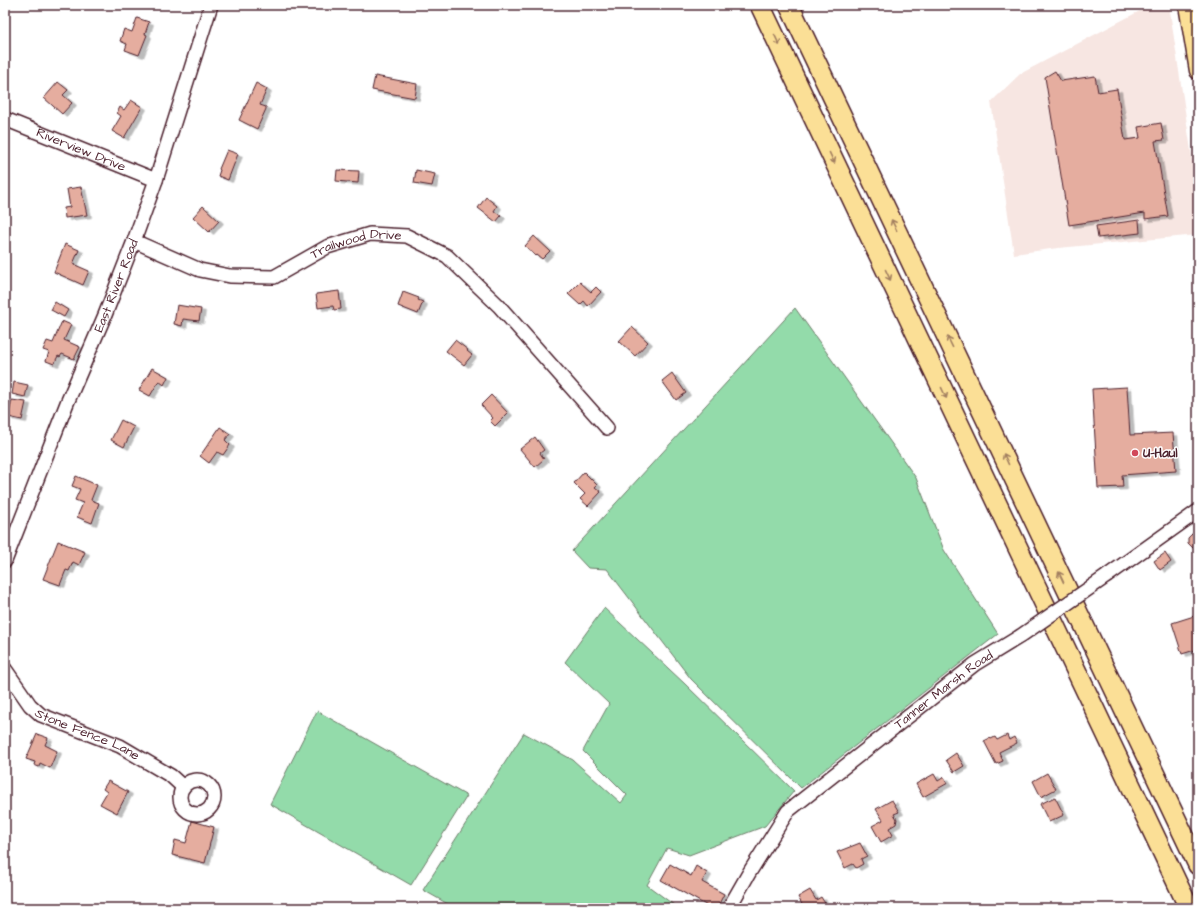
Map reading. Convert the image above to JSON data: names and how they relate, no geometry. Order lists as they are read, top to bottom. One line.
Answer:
{"streets":{"street":["Riverview Drive","Trailwood Drive","East River Road","Tanner Marsh Road","Stone Fence Lane"]},"crossings":[["Riverview Drive","East River Road"],["Trailwood Drive","East River Road"]],"places":["U-Haul"]}
